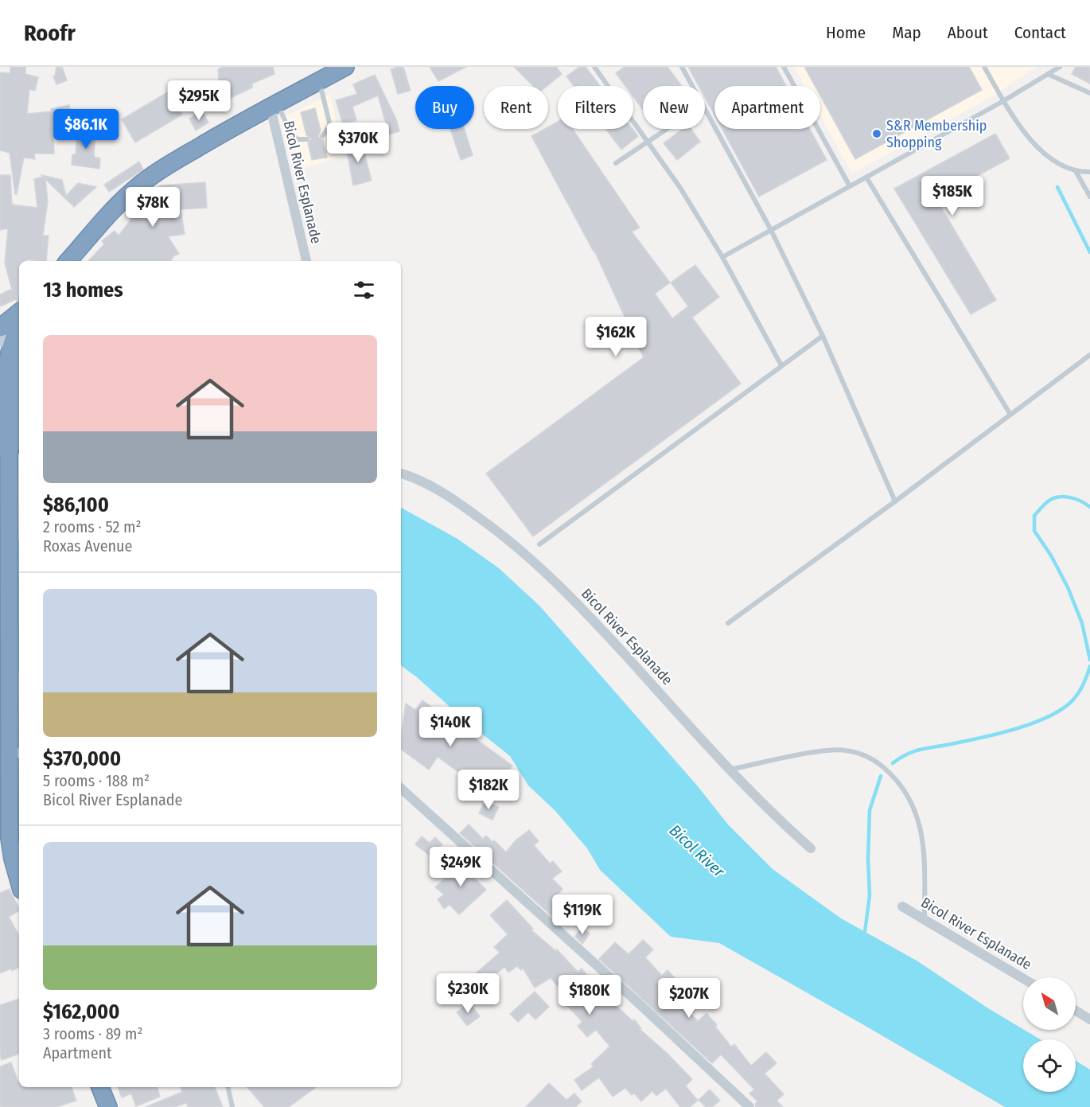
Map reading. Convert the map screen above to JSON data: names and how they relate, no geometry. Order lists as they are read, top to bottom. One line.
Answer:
{"streets":{"street":["Bicol River Esplanade"]},"water":["Bicol River"],"places":["S&R Membership Shopping"],"north":"top left","page":{"header":"Roofr","nav":["Home","Map","About","Contact"],"price":["$295K","$86.1K","$370K","$185K","$78K","$162K","$140K","$182K","$249K","$119K","$230K","$180K","$207K"],"chip":["Buy","Rent","Filters","New","Apartment"],"heading":"13 homes","list":[{"name":"$86,100","note":"2 rooms · 52 m² · Roxas Avenue"},{"name":"$370,000","note":"5 rooms · 188 m² · Bicol River Esplanade"},{"name":"$162,000","note":"3 rooms · 89 m² · Apartment"}]}}
